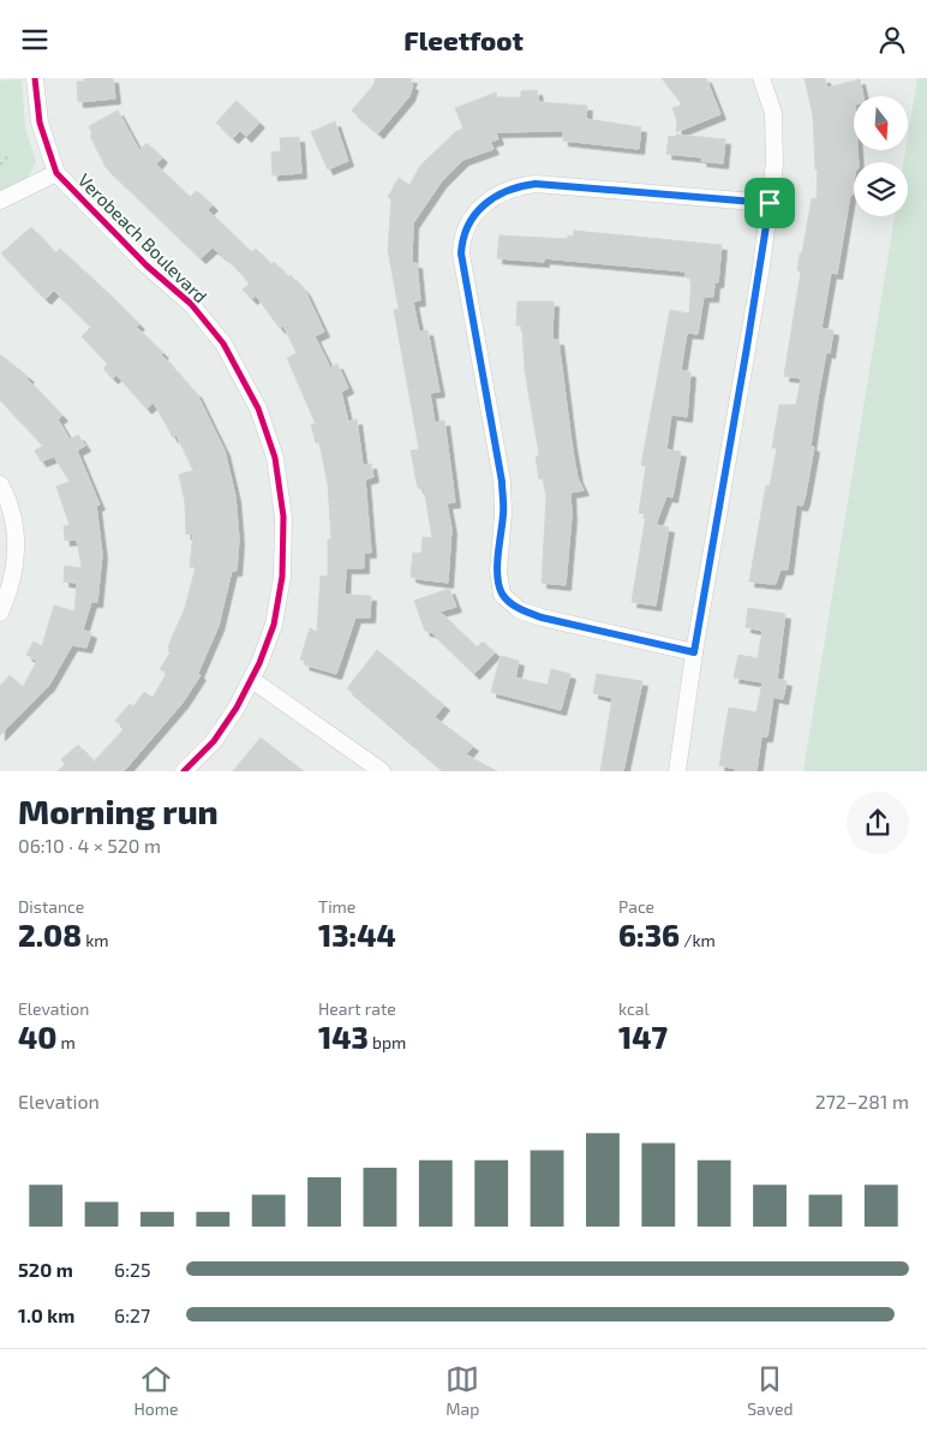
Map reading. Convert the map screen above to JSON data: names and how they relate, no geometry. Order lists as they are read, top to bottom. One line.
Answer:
{"streets":{"street":["Verobeach Boulevard"]},"north":"bottom","page":{"header":"Fleetfoot","heading":["Morning run","06:10 · 4 × 520 m"],"stats":[["Distance","2.08 km"],["Time","13:44"],["Pace","6:36 /km"],["Elevation","40 m"],["Heart rate","143 bpm"],["kcal","147"]],"chart":["Elevation","272–281 m"],"list":[{"name":"520 m","note":"6:25"},{"name":"1.0 km","note":"6:27"}],"tabs":["Home","Map","Saved"]}}
